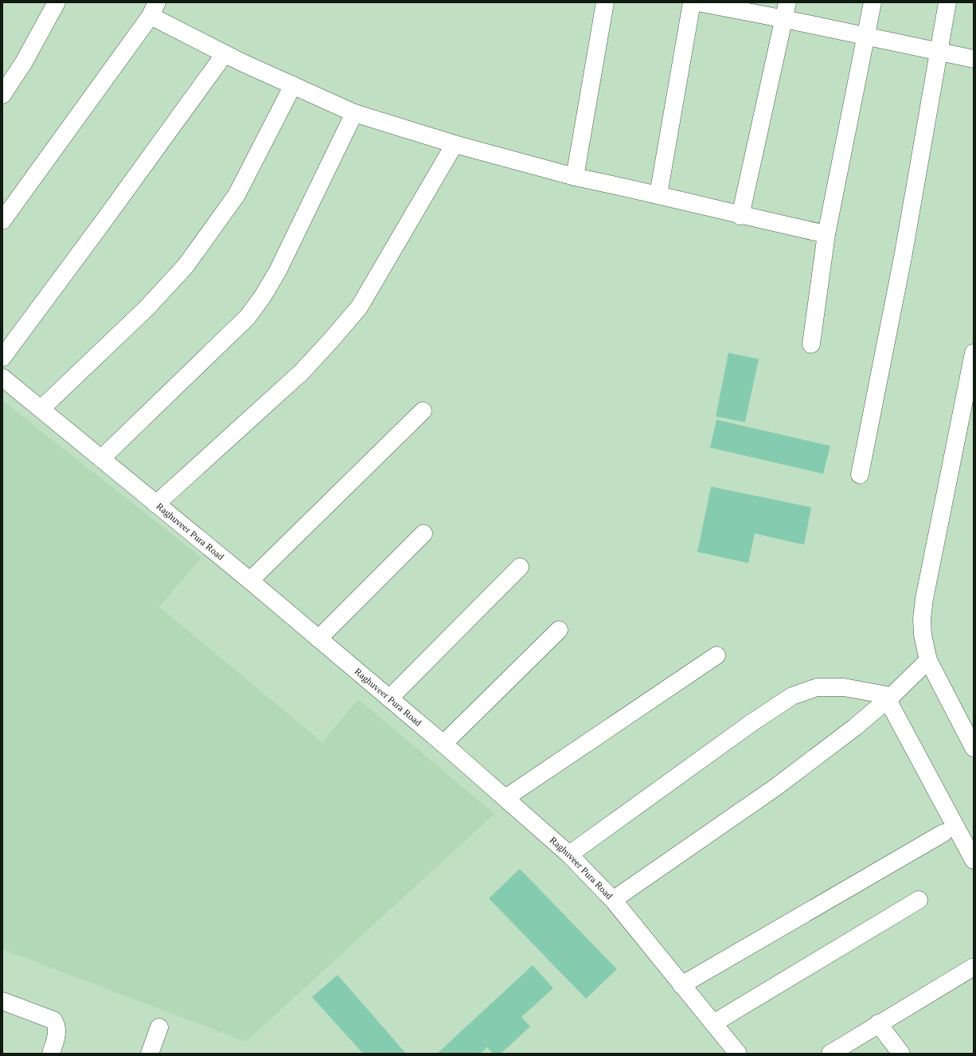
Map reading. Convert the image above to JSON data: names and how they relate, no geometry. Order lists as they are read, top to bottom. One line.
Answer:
{"streets":{"street":["Raghuveer Pura Road"]}}
